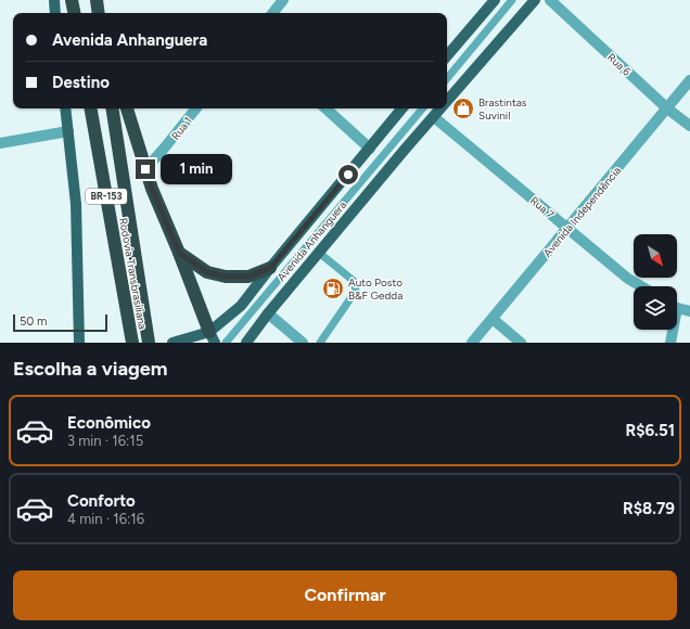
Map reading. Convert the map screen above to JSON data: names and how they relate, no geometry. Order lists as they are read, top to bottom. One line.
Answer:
{"streets":{"highway":["BR-153","Rodovia Transbrasiliana"],"main road":["Avenida Anhanguera"],"street":["Rua 6","Rua 1","Rua 7","Avenida Independência"]},"crossings":[["Rua 6","Avenida Independência"],["Rua 7","Avenida Independência"],["Rua 7","Avenida Anhanguera"]],"places":{"shop":["Brastintas Suvinil"],"fuel station":["Auto Posto B&F Gedda"]},"scale_bar":"50 m","north":"bottom right","page":{"banner":["Avenida Anhanguera","Destino"],"bubble":"1 min","scale":"50 m","heading":"Escolha a viagem","list":[{"name":"Econômico","note":"3 min · 16:15","value":"R$6.51"},{"name":"Conforto","note":"4 min · 16:16","value":"R$8.79"}],"buttons":"Confirmar"}}
